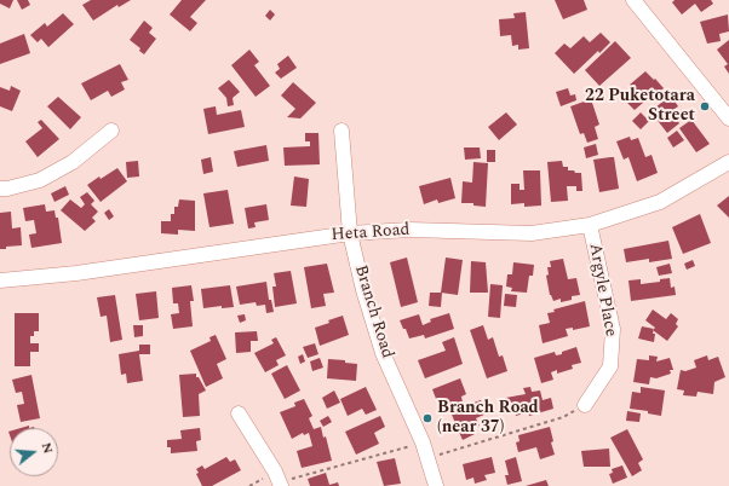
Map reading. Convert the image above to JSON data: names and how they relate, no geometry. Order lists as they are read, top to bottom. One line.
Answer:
{"streets":{"street":["Heta Road","Argyle Place","Branch Road"]},"crossings":[["Heta Road","Argyle Place"],["Heta Road","Branch Road"]],"places":["22 Puketotara Street","Branch Road (near 37)"],"north":"right"}
